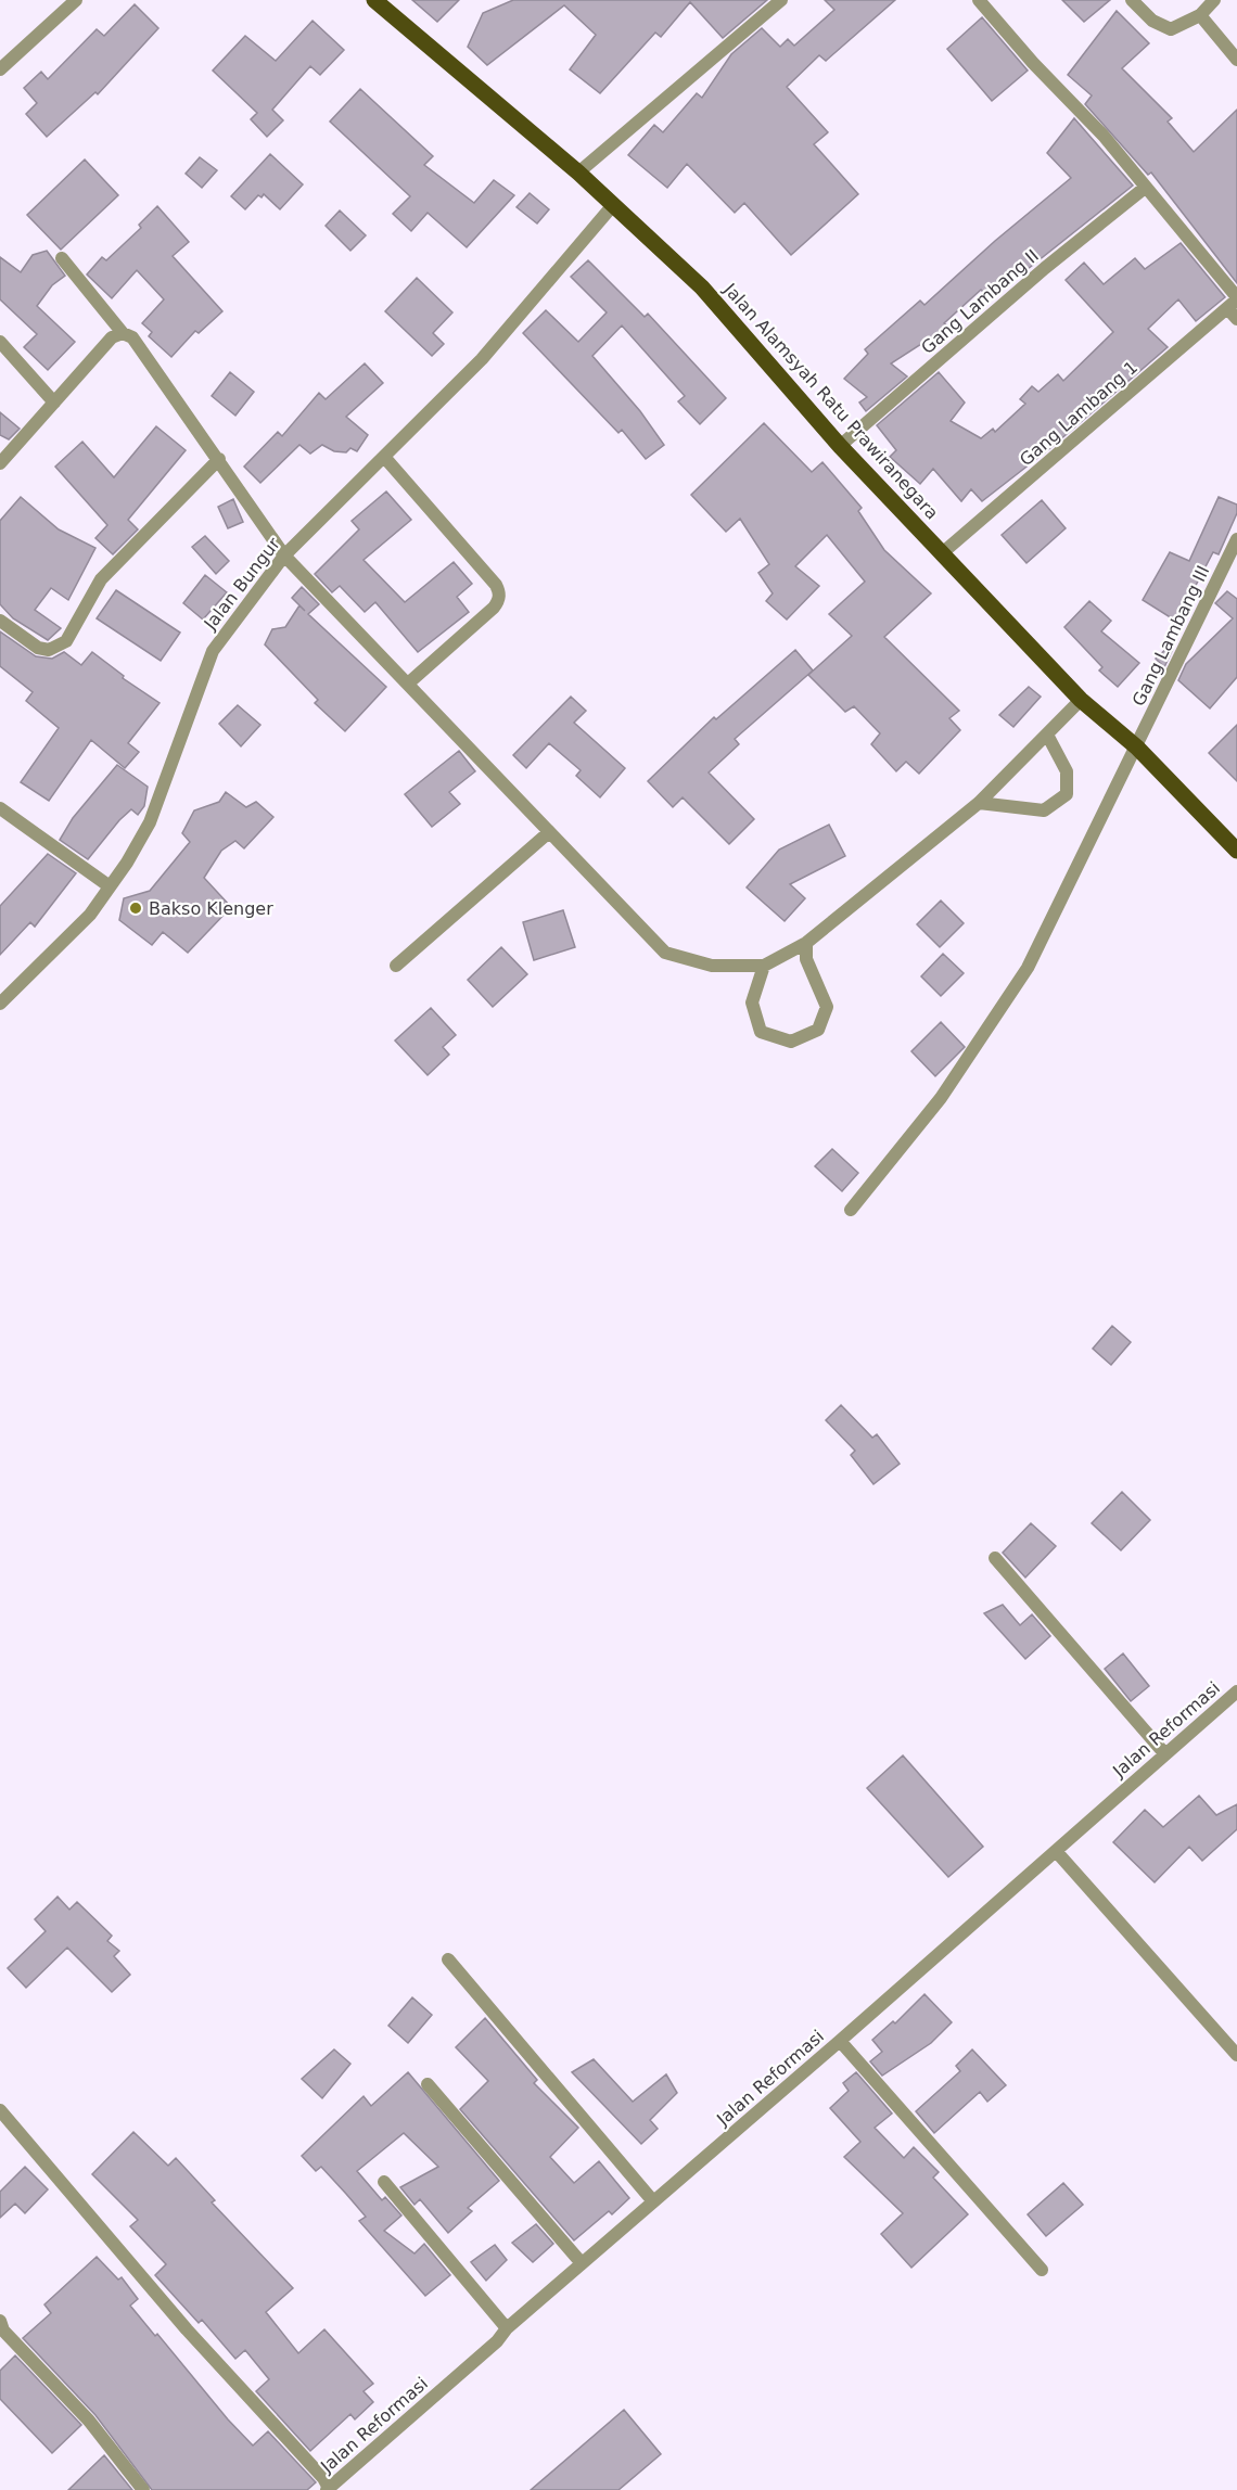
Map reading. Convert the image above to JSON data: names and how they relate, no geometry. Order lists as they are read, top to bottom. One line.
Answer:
{"streets":{"main road":["Jalan Alamsyah Ratu Prawiranegara"],"street":["Gang Lambang II","Gang Lambang 1","Jalan Bungur","Gang Lambang III","Jalan Reformasi"]},"crossings":[["Gang Lambang II","Jalan Alamsyah Ratu Prawiranegara"],["Jalan Alamsyah Ratu Prawiranegara","Gang Lambang 1"],["Jalan Alamsyah Ratu Prawiranegara","Jalan Bungur"],["Jalan Alamsyah Ratu Prawiranegara","Gang Lambang III"]],"places":["Bakso Klenger"]}
